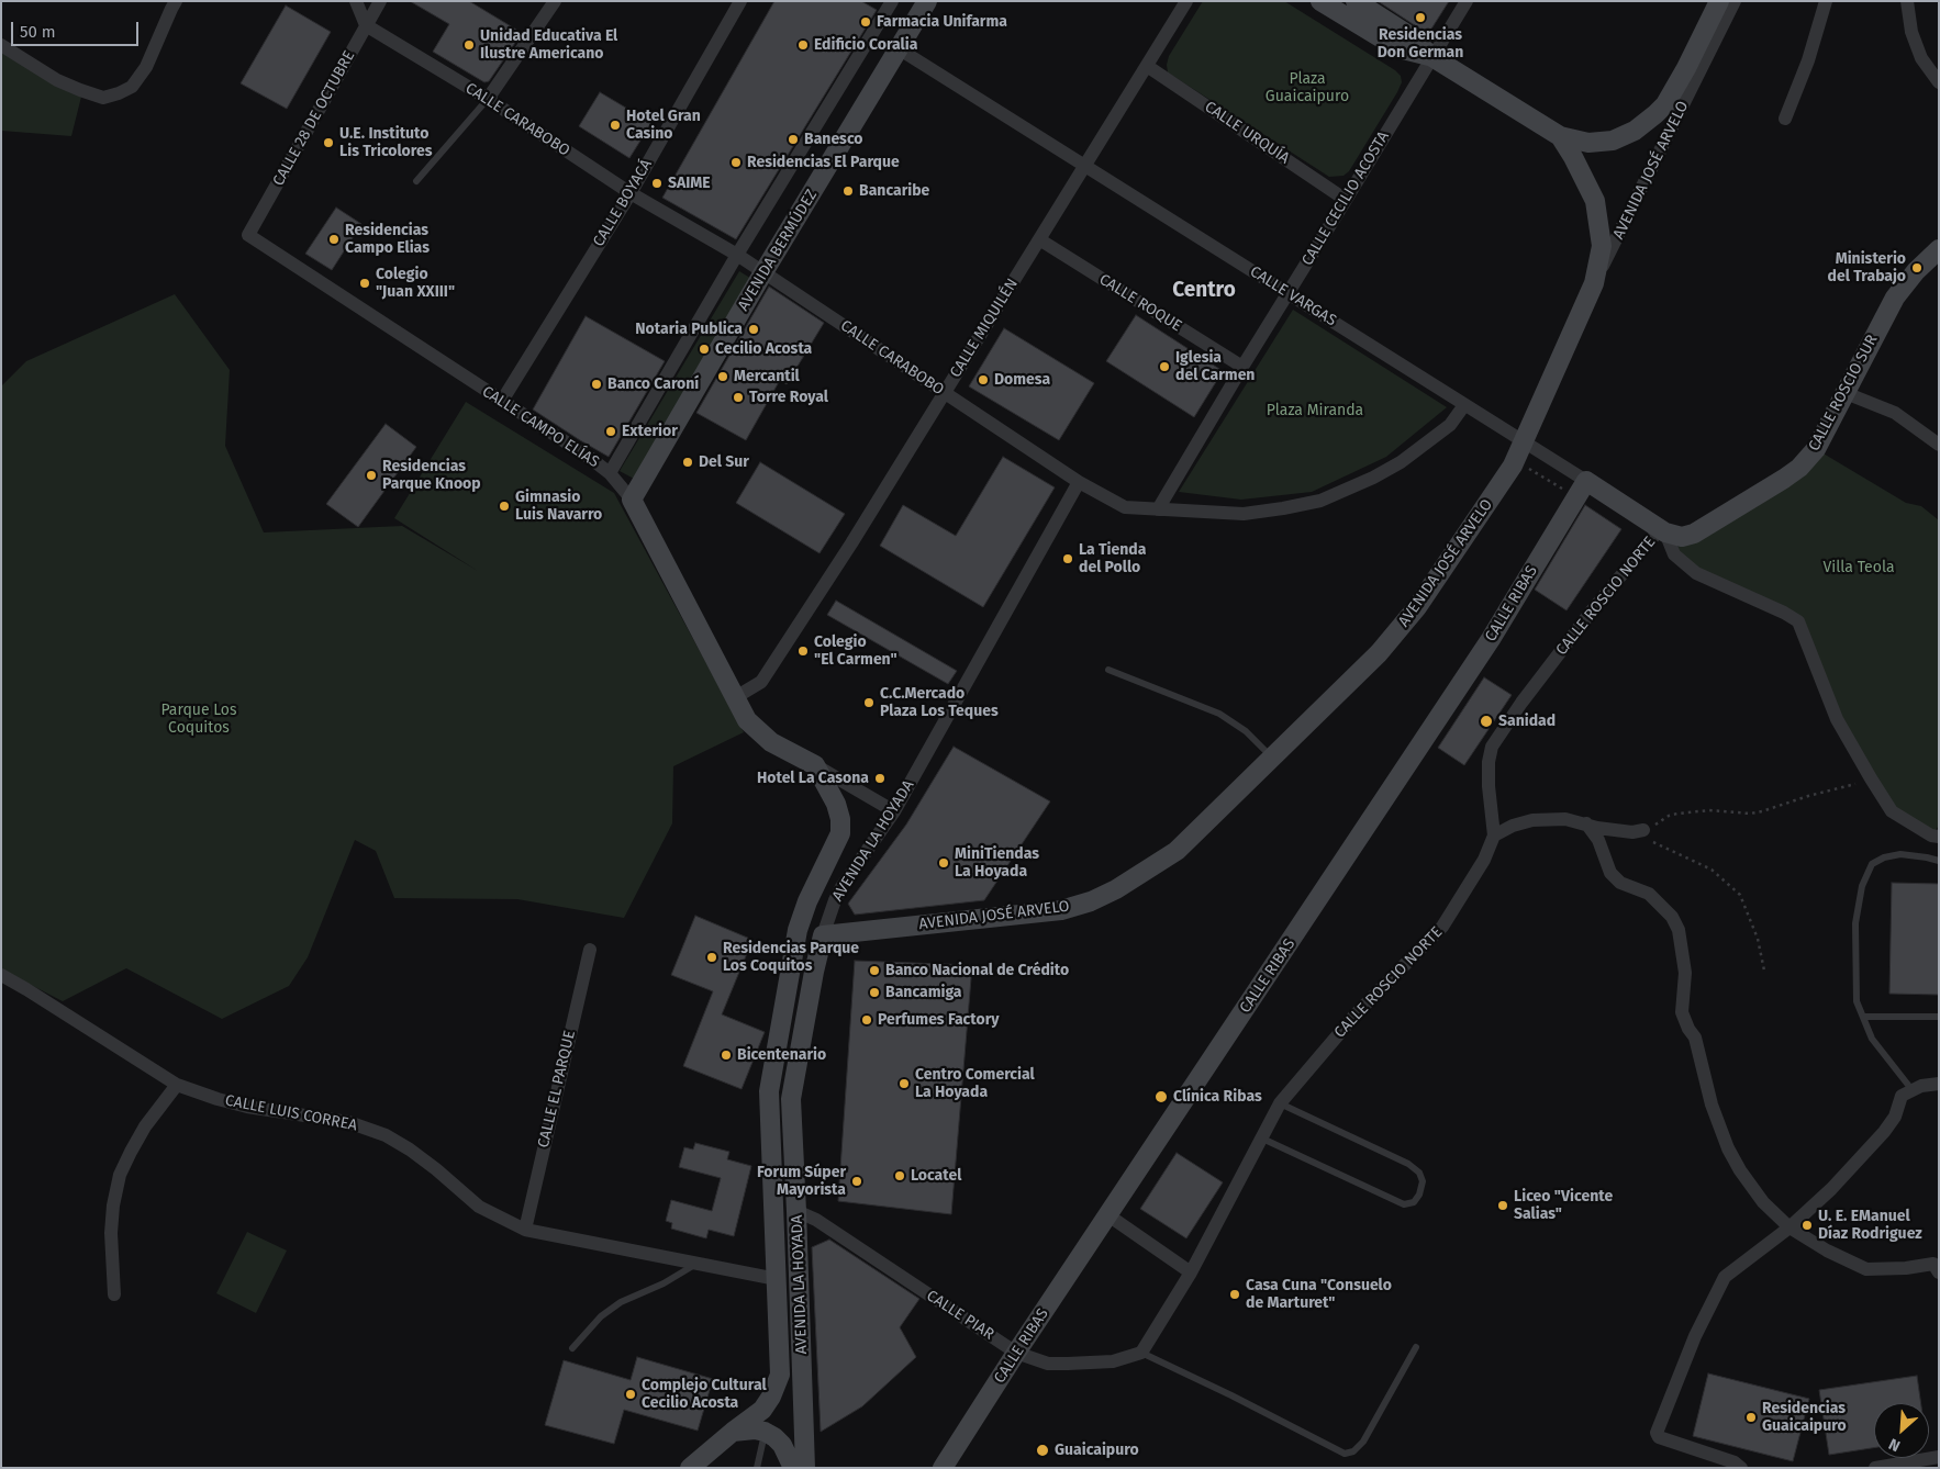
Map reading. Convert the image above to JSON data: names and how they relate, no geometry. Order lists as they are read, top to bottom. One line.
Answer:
{"streets":{"street":["CALLE 28 DE OCTUBRE","CALLE CARABOBO","CALLE URQUÍA","AVENIDA JOSÉ ARVELO","CALLE CECILIO ACOSTA","CALLE BOYACÁ","AVENIDA BERMÚDEZ","CALLE VARGAS","CALLE ROQUE","CALLE MIQUILÉN","CALLE ROSCIO SUR","CALLE CAMPO ELÍAS","CALLE ROSCIO NORTE","CALLE RIBAS","AVENIDA LA HOYADA","CALLE EL PARQUE","CALLE LUIS CORREA","CALLE PIAR"]},"crossings":[["CALLE 28 DE OCTUBRE","CALLE CARABOBO"],["CALLE 28 DE OCTUBRE","CALLE CAMPO ELÍAS"],["CALLE CARABOBO","CALLE CECILIO ACOSTA"],["CALLE CARABOBO","CALLE BOYACÁ"],["CALLE CARABOBO","AVENIDA BERMÚDEZ"],["CALLE CARABOBO","CALLE VARGAS"],["CALLE CARABOBO","CALLE MIQUILÉN"],["CALLE CARABOBO","AVENIDA LA HOYADA"],["CALLE URQUÍA","CALLE CECILIO ACOSTA"],["CALLE URQUÍA","CALLE MIQUILÉN"],["AVENIDA JOSÉ ARVELO","AVENIDA LA HOYADA"],["CALLE CECILIO ACOSTA","CALLE VARGAS"],["CALLE CECILIO ACOSTA","CALLE ROQUE"],["CALLE BOYACÁ","CALLE CAMPO ELÍAS"],["AVENIDA BERMÚDEZ","CALLE VARGAS"],["AVENIDA BERMÚDEZ","CALLE CAMPO ELÍAS"],["CALLE VARGAS","CALLE MIQUILÉN"],["CALLE VARGAS","CALLE RIBAS"],["CALLE ROQUE","CALLE MIQUILÉN"],["CALLE MIQUILÉN","CALLE CAMPO ELÍAS"],["CALLE ROSCIO SUR","CALLE ROSCIO NORTE"],["CALLE CAMPO ELÍAS","AVENIDA LA HOYADA"],["CALLE ROSCIO NORTE","CALLE PIAR"],["CALLE RIBAS","CALLE PIAR"],["AVENIDA LA HOYADA","CALLE LUIS CORREA"],["AVENIDA LA HOYADA","CALLE PIAR"],["CALLE EL PARQUE","CALLE LUIS CORREA"]],"districts":["Centro"],"parks":["Plaza Guaicaipuro","Plaza Miranda","Villa Teola","Parque Los Coquitos"],"places":["Residencias Don German","Farmacia Unifarma","Unidad Educativa El Ilustre Americano","Edificio Coralia","Hotel Gran Casino","Banesco","U.E. Instituto Lis Tricolores","Residencias El Parque","SAIME","Bancaribe","Residencias Campo Elias","Ministerio del Trabajo","Colegio \"Juan XXIII\"","Notaria Publica","Cecilio Acosta","Iglesia del Carmen","Mercantil","Domesa","Banco Caroní","Torre Royal","Exterior","Del Sur","Residencias Parque Knoop","Gimnasio Luis Navarro","La Tienda del Pollo","Colegio \"El Carmen\"","C.C.Mercado Plaza Los Teques","Sanidad","Hotel La Casona","MiniTiendas La Hoyada","Residencias Parque Los Coquitos","Banco Nacional de Crédito","Bancamiga","Perfumes Factory","Bicentenario","Centro Comercial La Hoyada","Clínica Ribas","Locatel","Forum Súper Mayorista","Liceo \"Vicente Salias\"","U. E. EManuel Díaz Rodriguez","Casa Cuna \"Consuelo de Marturet\"","Complejo Cultural Cecilio Acosta","Residencias Guaicaipuro","Guaicaipuro"],"scale_bar":"50 m","north":"bottom left"}
